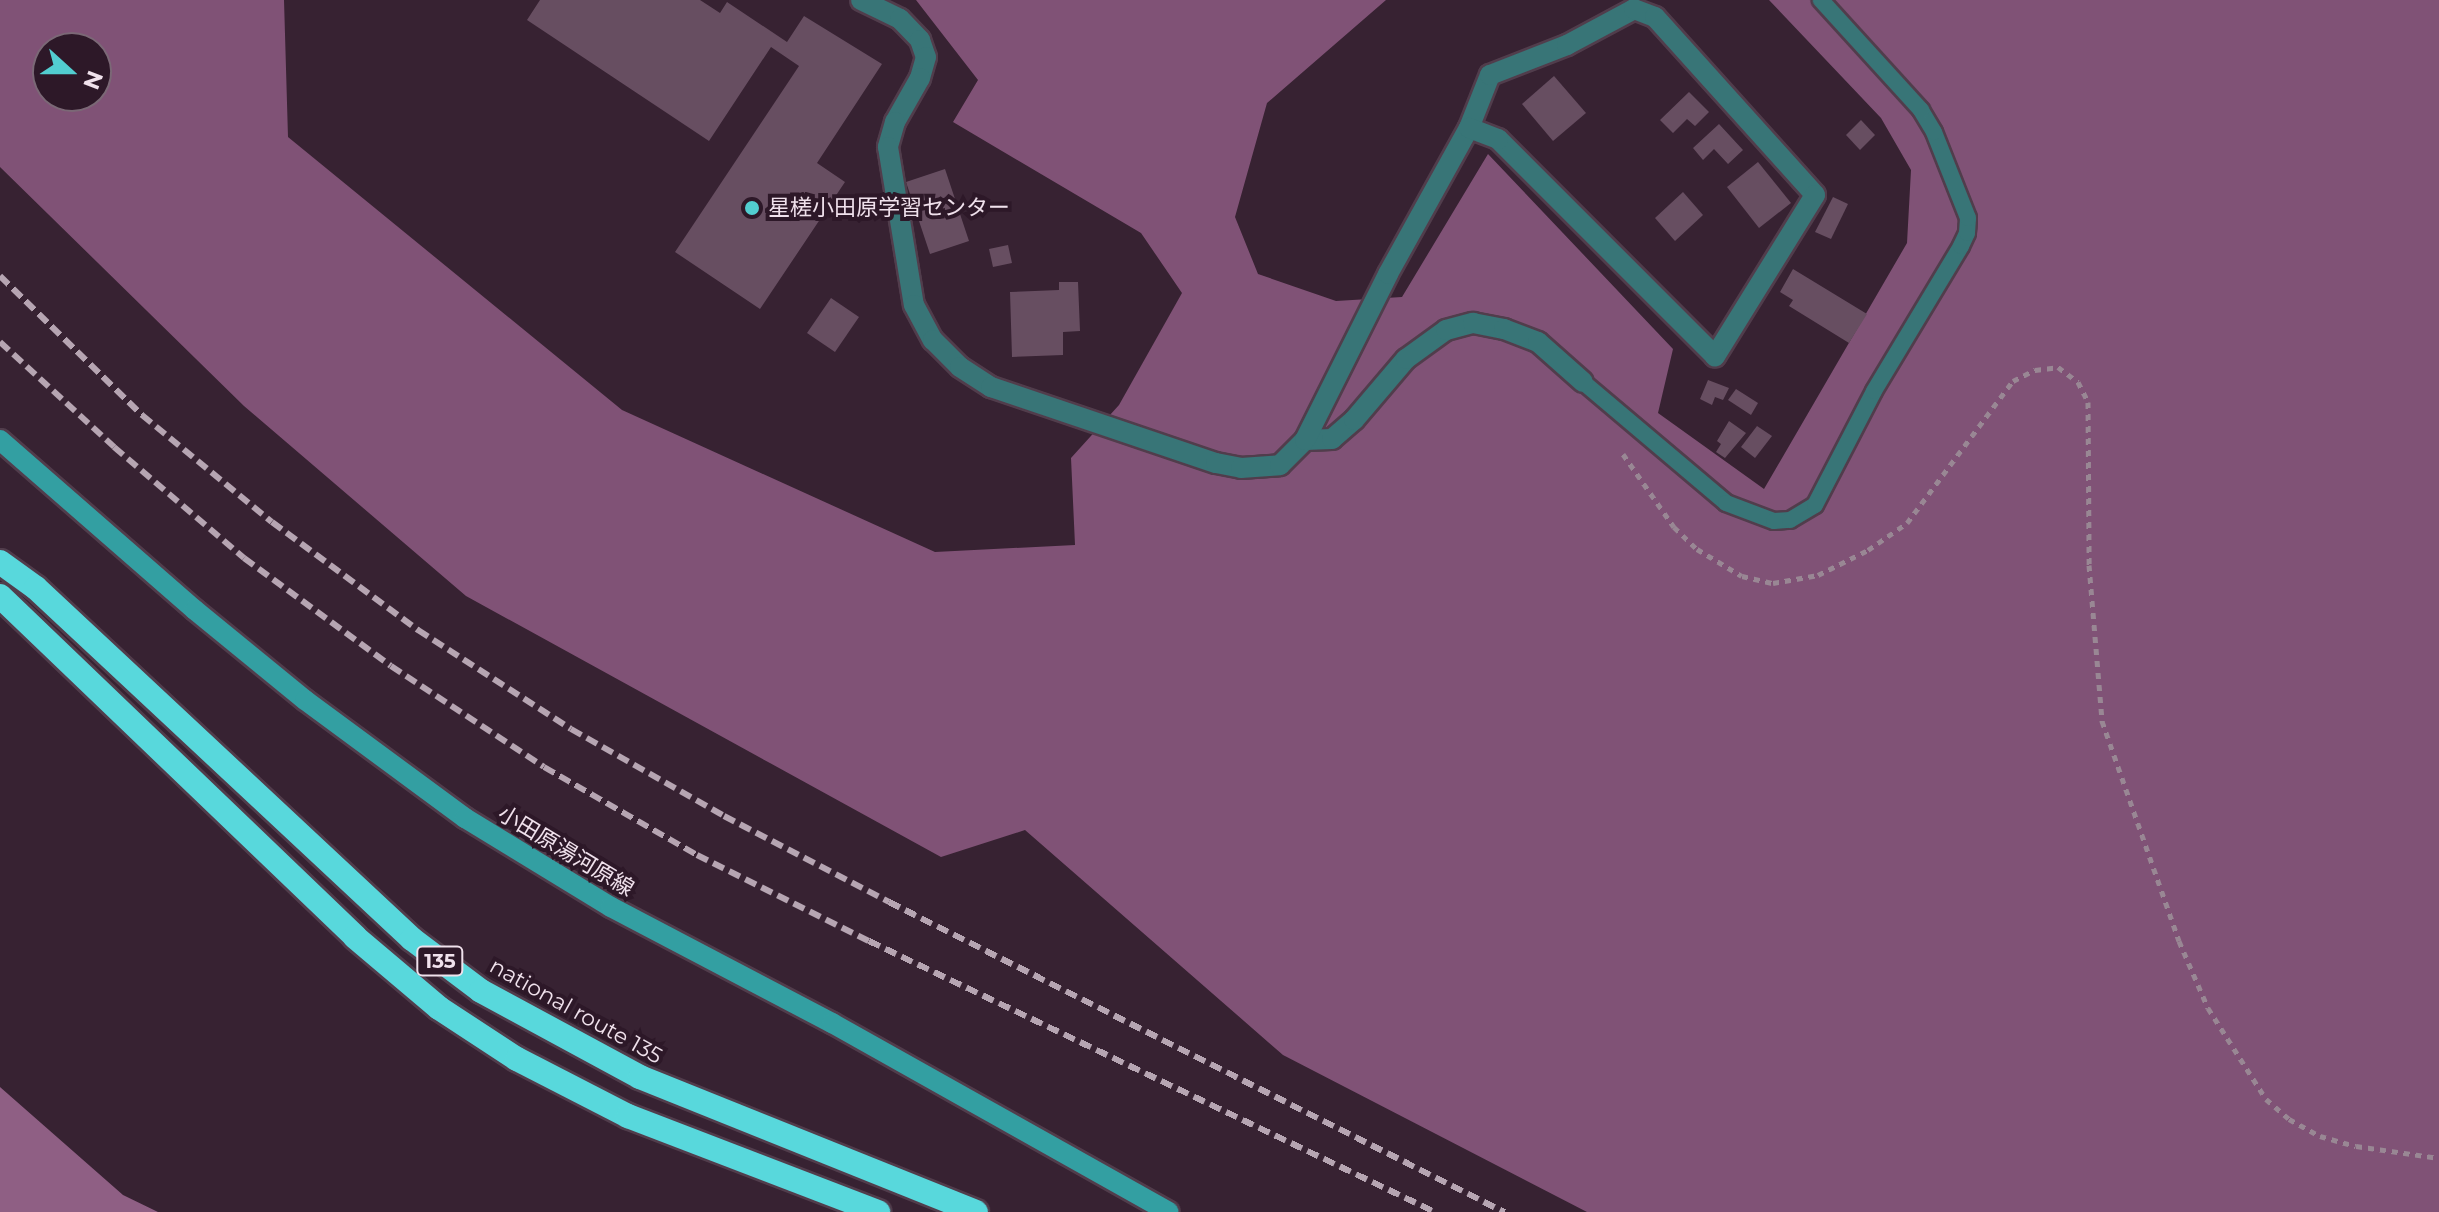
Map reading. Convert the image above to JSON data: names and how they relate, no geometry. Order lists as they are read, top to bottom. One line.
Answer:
{"streets":{"highway":["135","national route 135"],"main road":["小田原湯河原線"]},"places":["星槎小田原学習センター"],"north":"right"}
